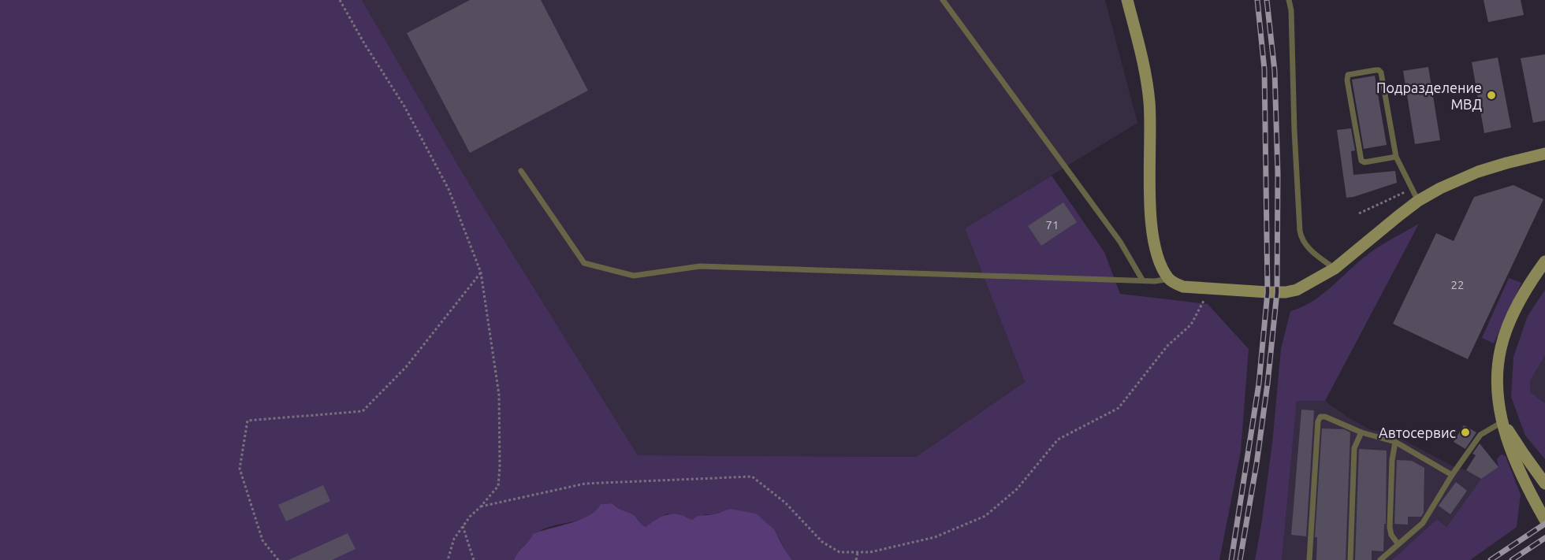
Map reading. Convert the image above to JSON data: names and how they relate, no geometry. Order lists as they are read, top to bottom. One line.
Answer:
{"places":["Подразделение МВД","Автосервис"],"house_numbers":["71","22"]}
